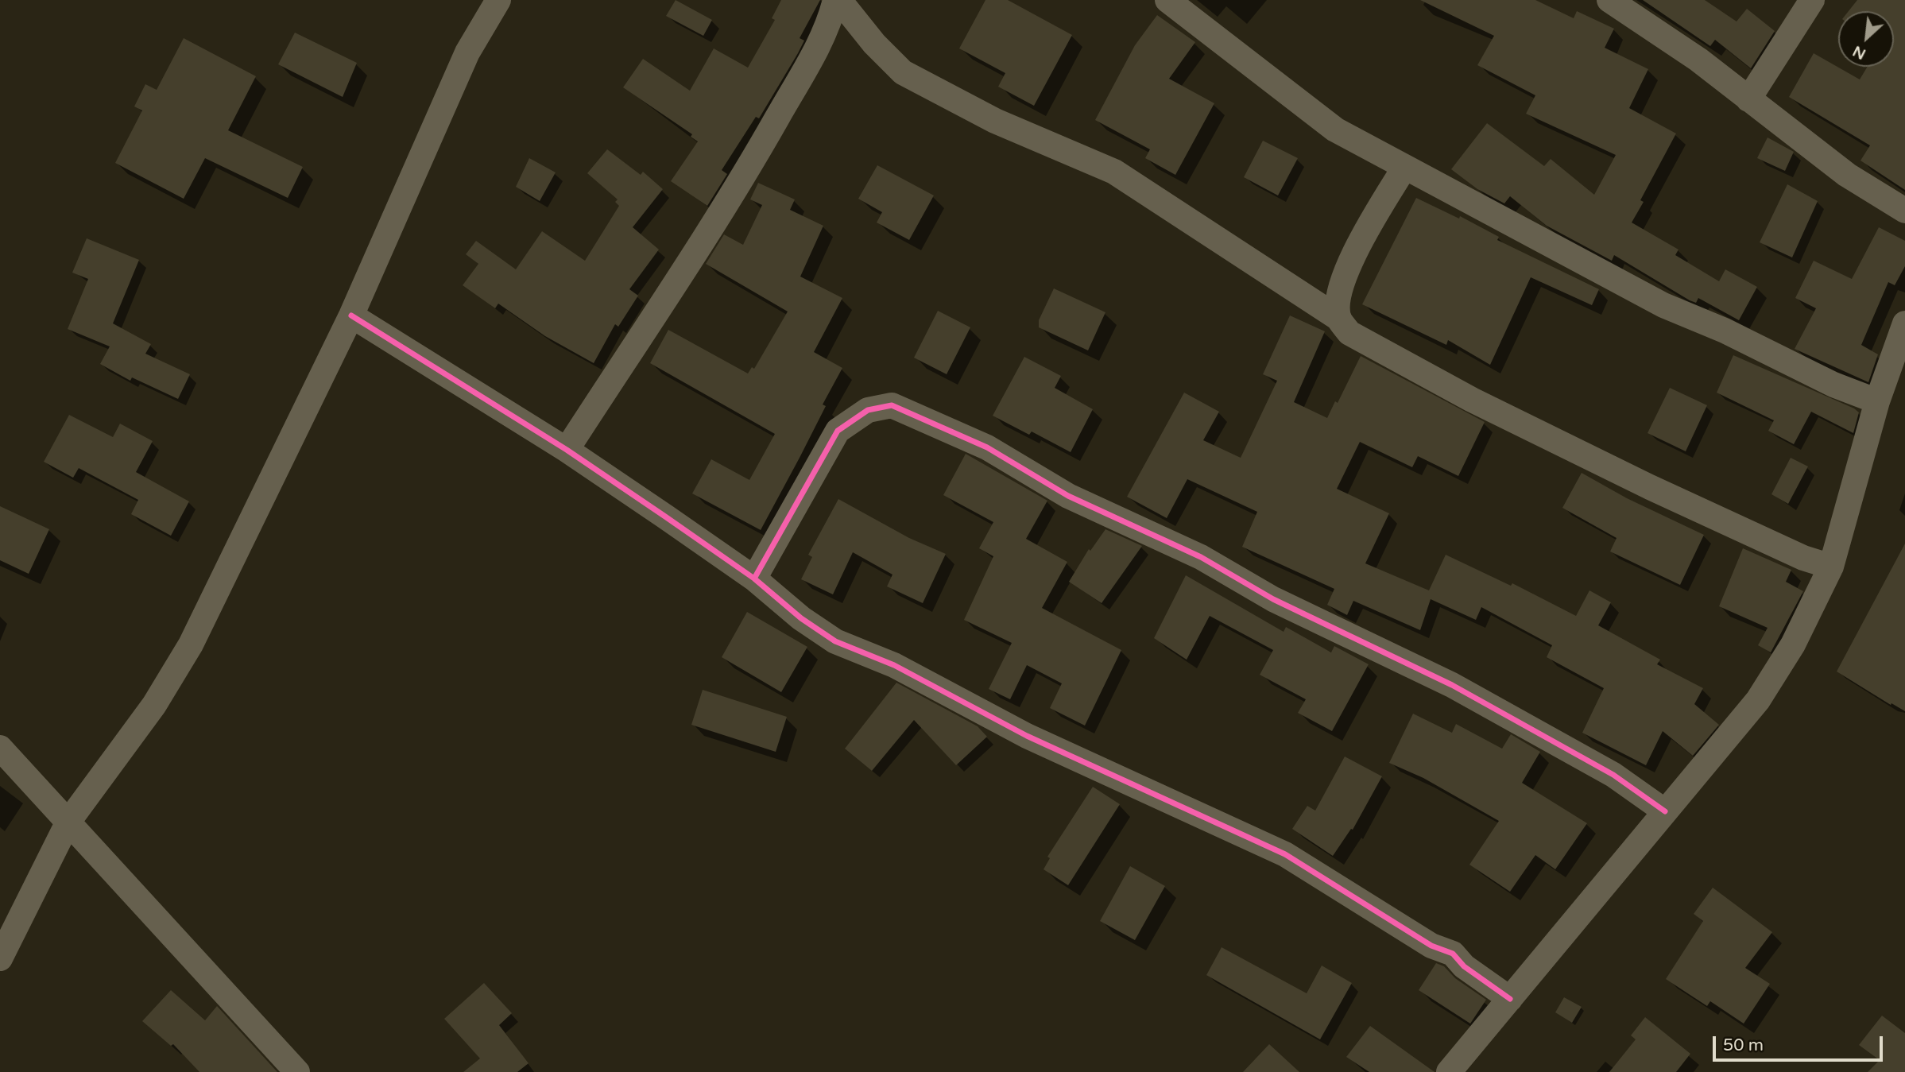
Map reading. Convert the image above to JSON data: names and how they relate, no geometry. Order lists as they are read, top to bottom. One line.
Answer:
{"scale_bar":"50 m","north":"bottom left"}
